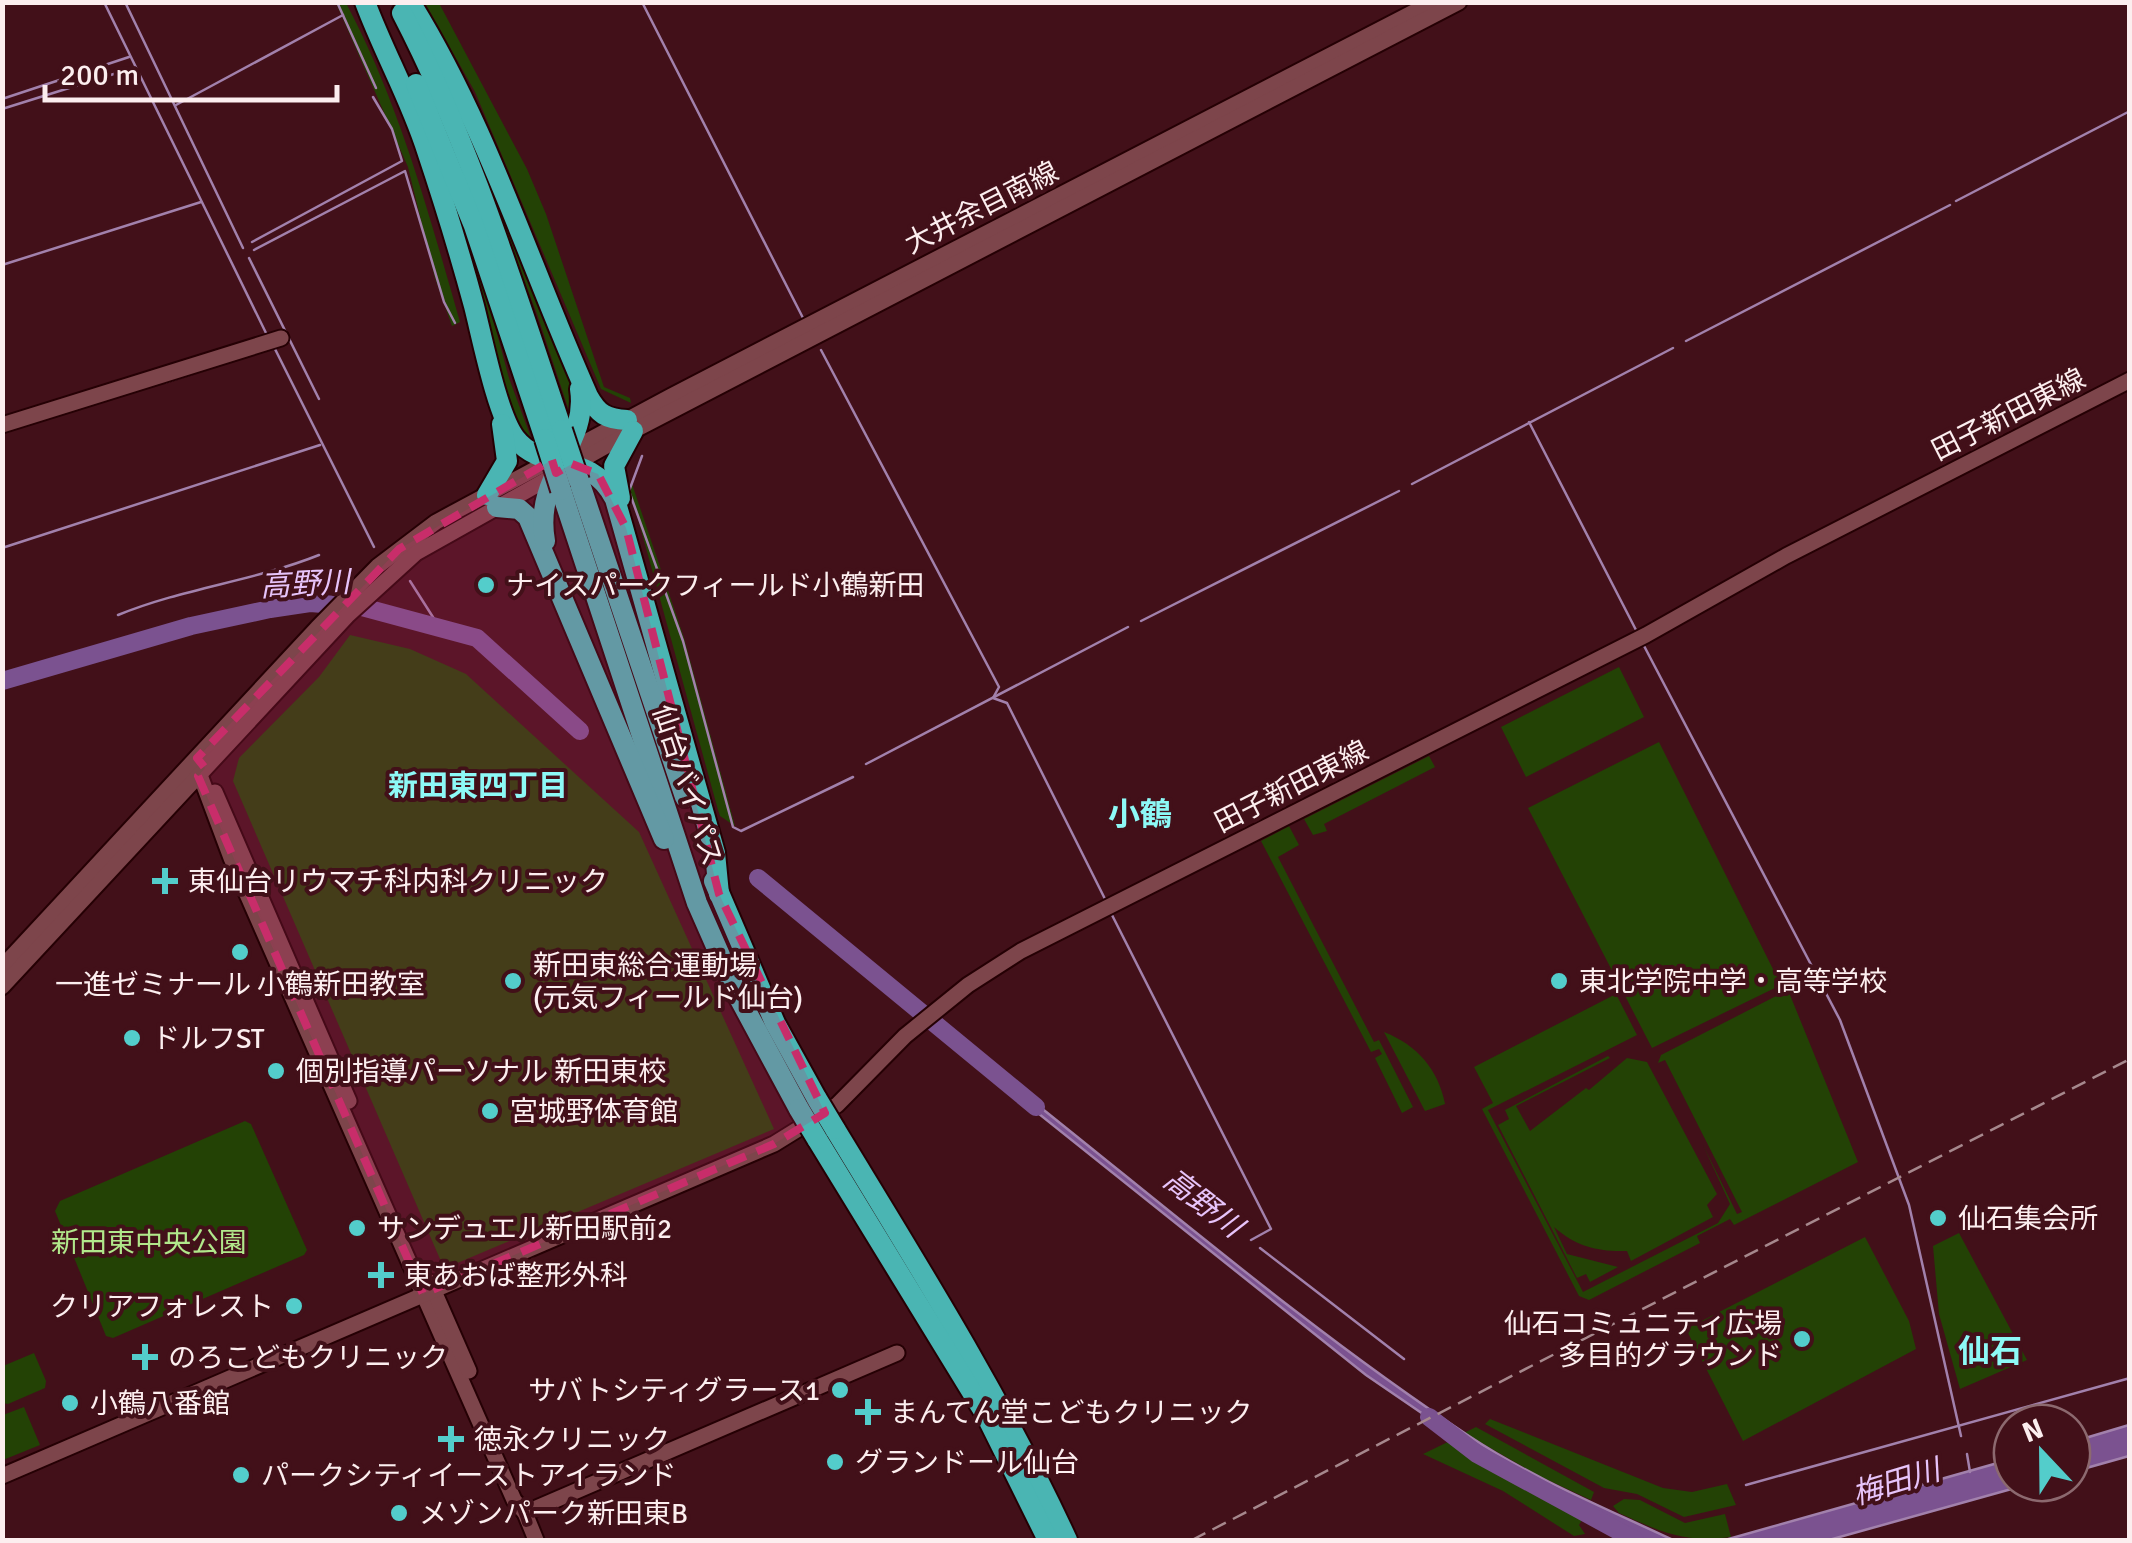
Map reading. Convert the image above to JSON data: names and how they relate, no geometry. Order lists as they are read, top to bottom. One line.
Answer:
{"streets":{"highway":["仙台バイパス"],"street":["大井余目南線","田子新田東線"]},"districts":["新田東四丁目","小鶴","仙石"],"water":["高野川","梅田川"],"parks":["新田東中央公園"],"places":{"other":["ナイスパークフィールド小鶴新田","一進ゼミナール 小鶴新田教室","新田東総合運動場 (元気フィールド仙台)","東北学院中学・高等学校","ドルフST","個別指導パーソナル 新田東校","宮城野体育館","仙石集会所","サンデュエル新田駅前2","クリアフォレスト","仙石コミュニティ広場 多目的グラウンド","サバトシティグラース1","小鶴八番館","グランドール仙台","パークシティイーストアイランド","メゾンパーク新田東B"],"health":["東仙台リウマチ科内科クリニック","東あおば整形外科","のろこどもクリニック","まんてん堂こどもクリニック","徳永クリニック"]},"scale_bar":"200 m","north":"top"}
